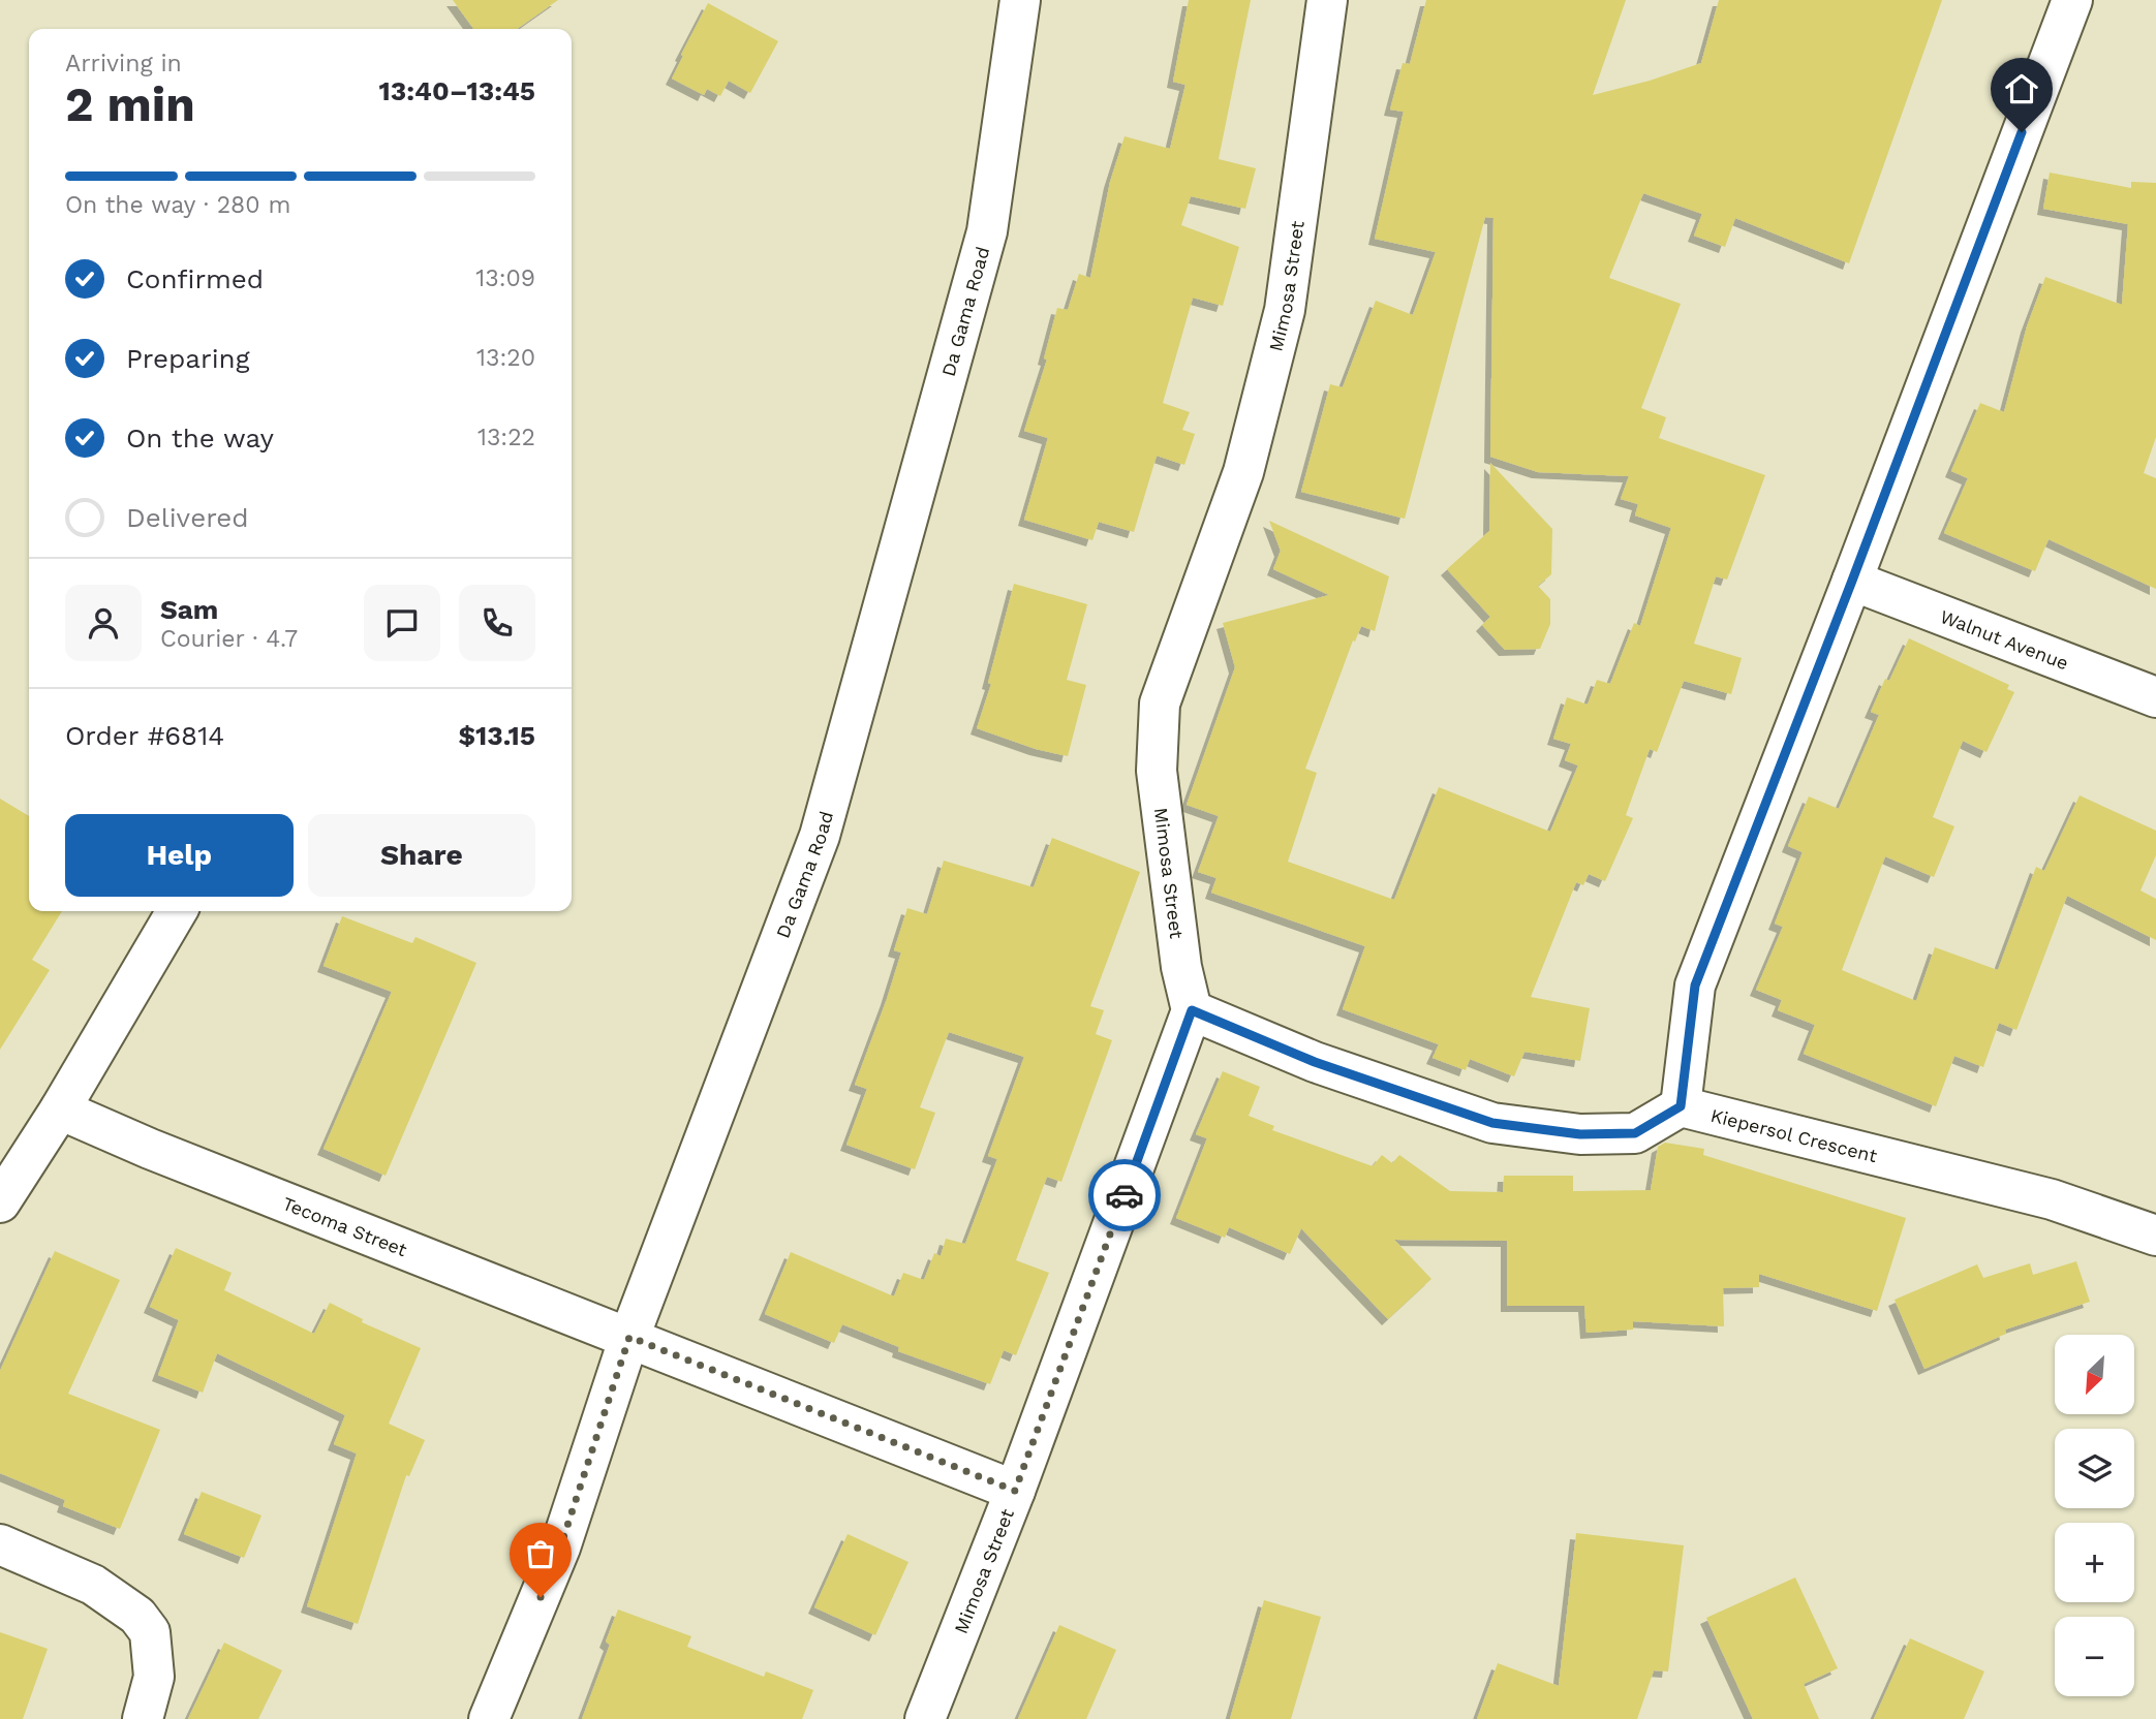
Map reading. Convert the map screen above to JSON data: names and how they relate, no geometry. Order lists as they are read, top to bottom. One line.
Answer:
{"streets":{"street":["Mimosa Street","Da Gama Road","Walnut Avenue","Kiepersol Crescent","Tecoma Street"]},"crossings":[["Mimosa Street","Tecoma Street"],["Da Gama Road","Tecoma Street"]],"north":"bottom left","page":{"heading":["2 min","Arriving in","13:40–13:45"],"panel":["Sam","Courier · 4.7","Order #6814","$13.15"],"bar":"On the way · 280 m","list":[["Confirmed","13:09"],["Preparing","13:20"],["On the way","13:22"],"Delivered"],"buttons":["Help","Share"],"map_buttons":["+","−"]}}
